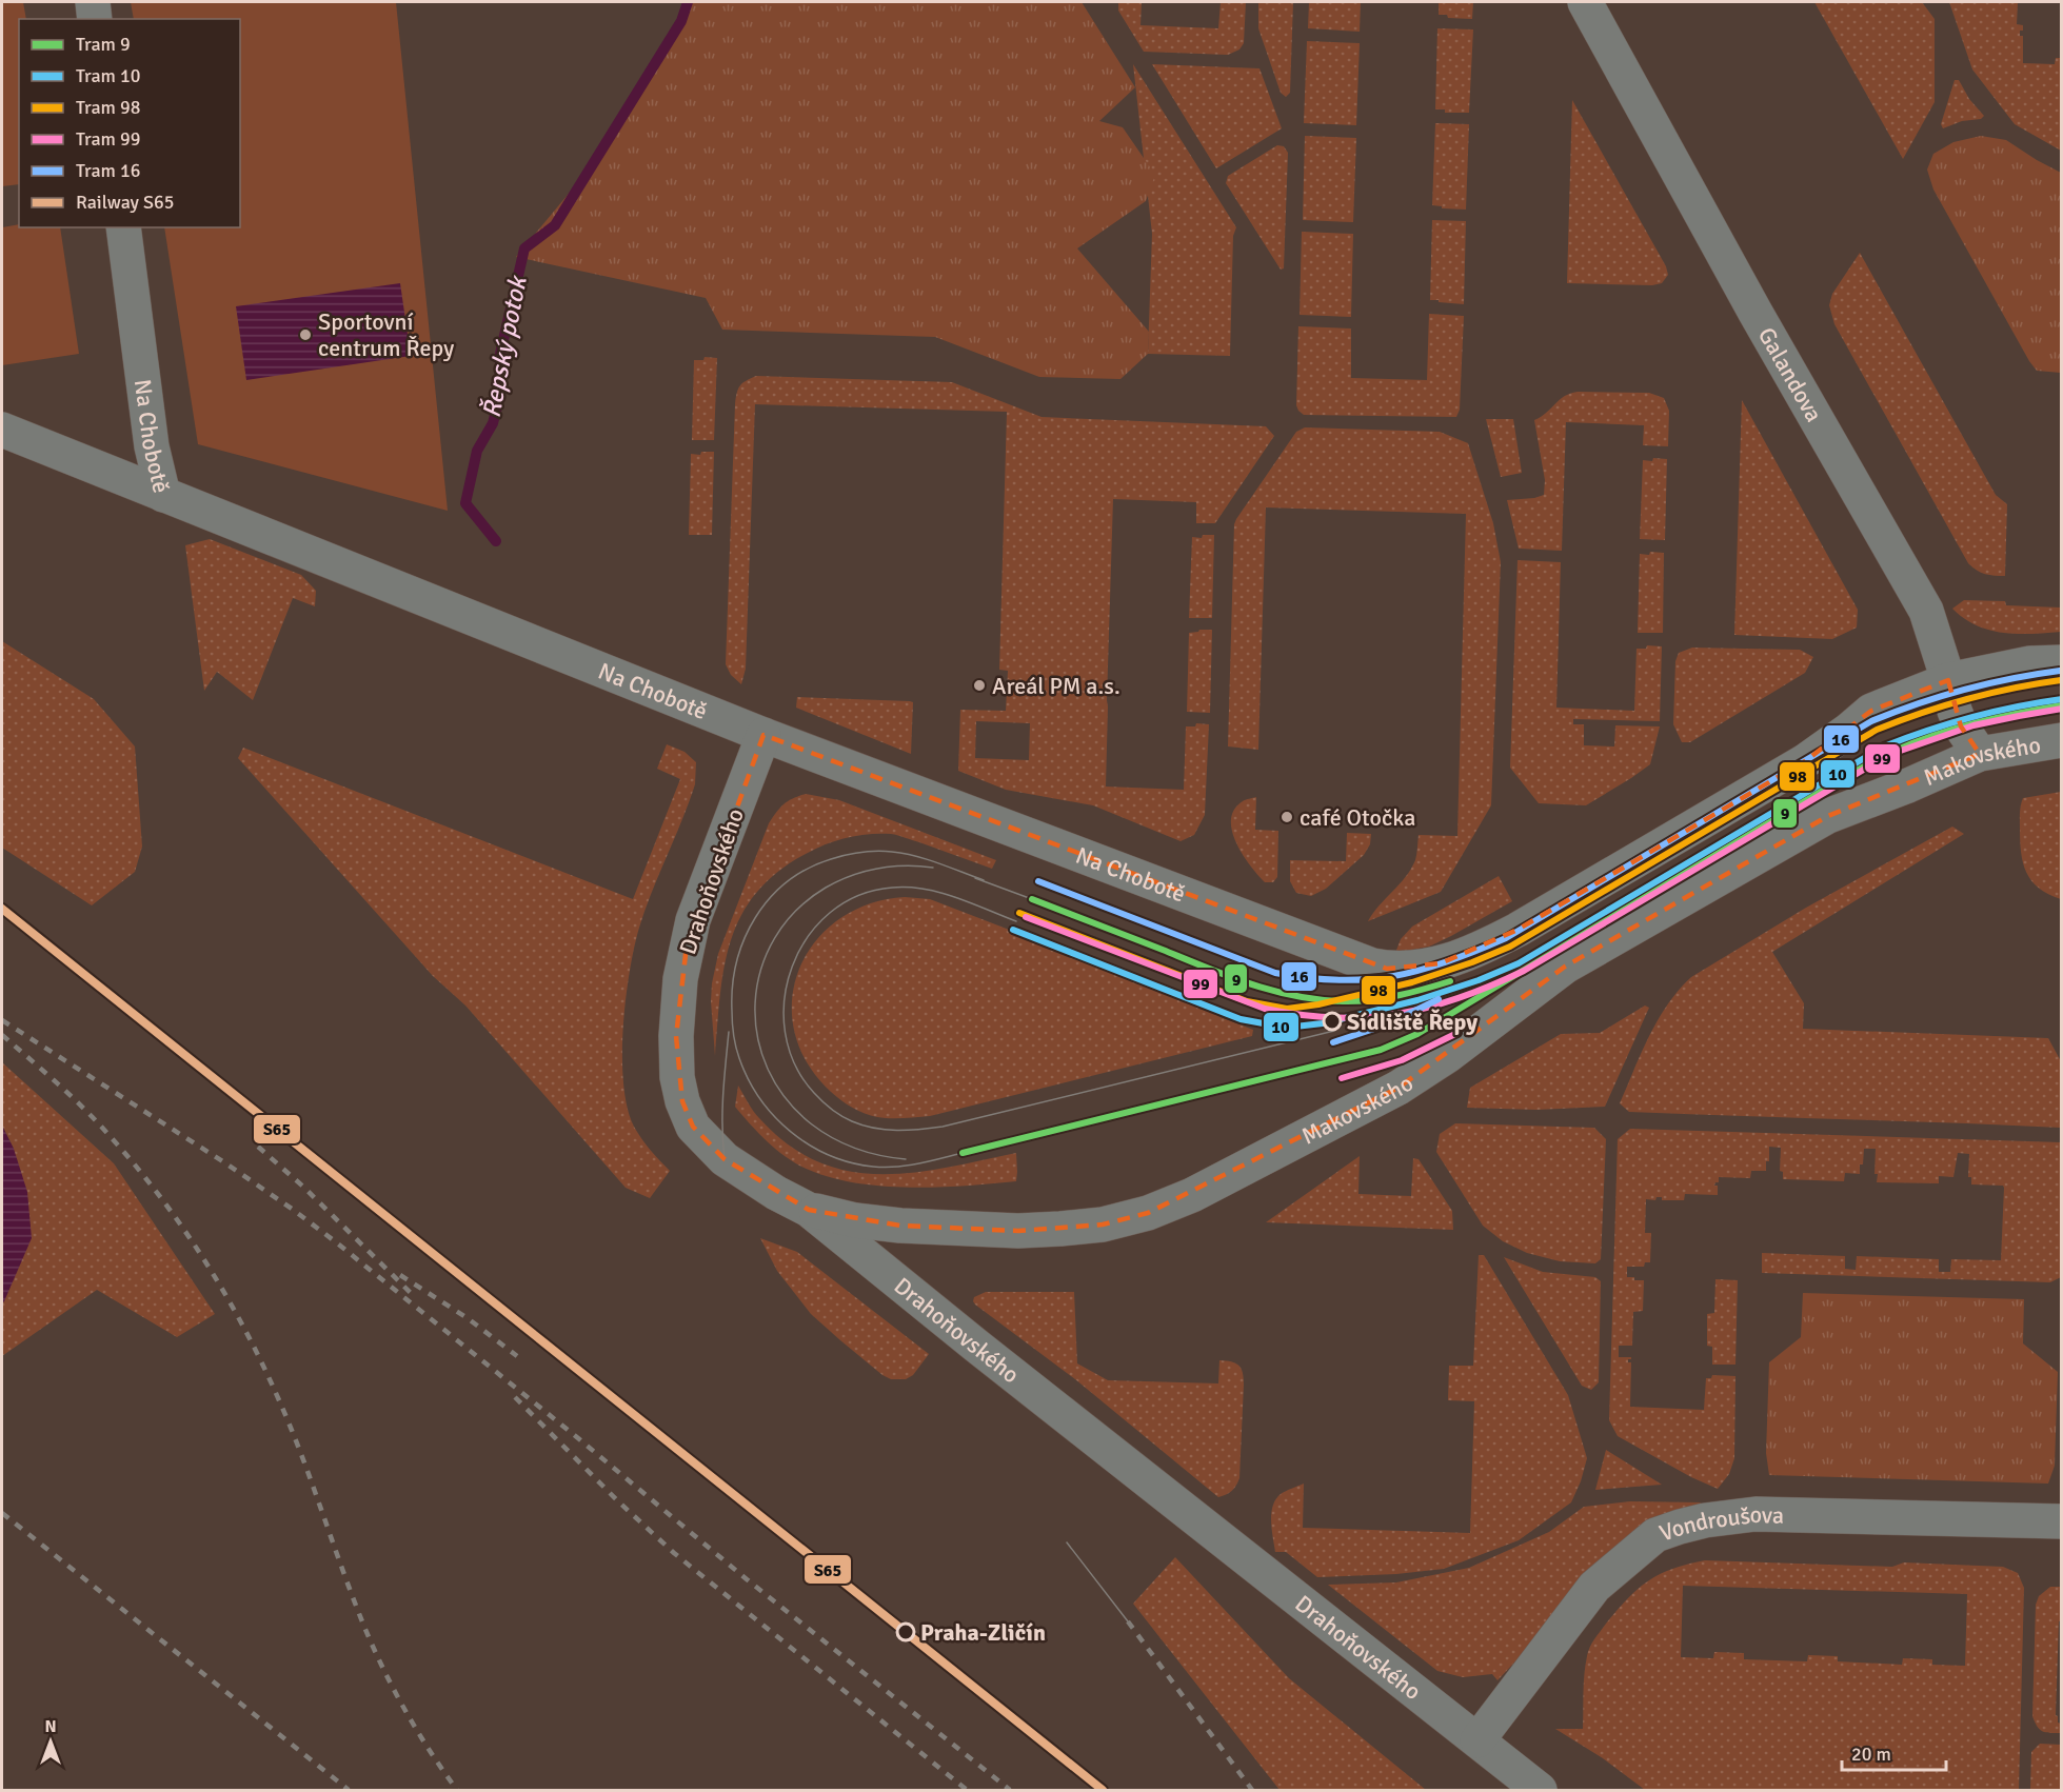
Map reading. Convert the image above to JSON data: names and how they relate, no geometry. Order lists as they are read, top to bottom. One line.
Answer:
{"streets":{"street":["Galandova","Na Chobotě","Makovského","Drahoňovského","Vondroušova"]},"crossings":[["Galandova","Na Chobotě"],["Galandova","Makovského"],["Na Chobotě","Drahoňovského"],["Makovského","Drahoňovského"],["Drahoňovského","Vondroušova"]],"water":["Řepský potok"],"places":["Sportovní centrum Řepy","Areál PM a.s.","café Otočka","Sídliště Řepy","Praha-Zličín"],"lines":["tram line 16","tram line 98","tram line 10","tram line 9","tram line 99","rail line S65"],"legend":["Tram 9","Tram 10","Tram 98","Tram 99","Tram 16","Railway S65"],"scale_bar":"20 m","north":"top"}
